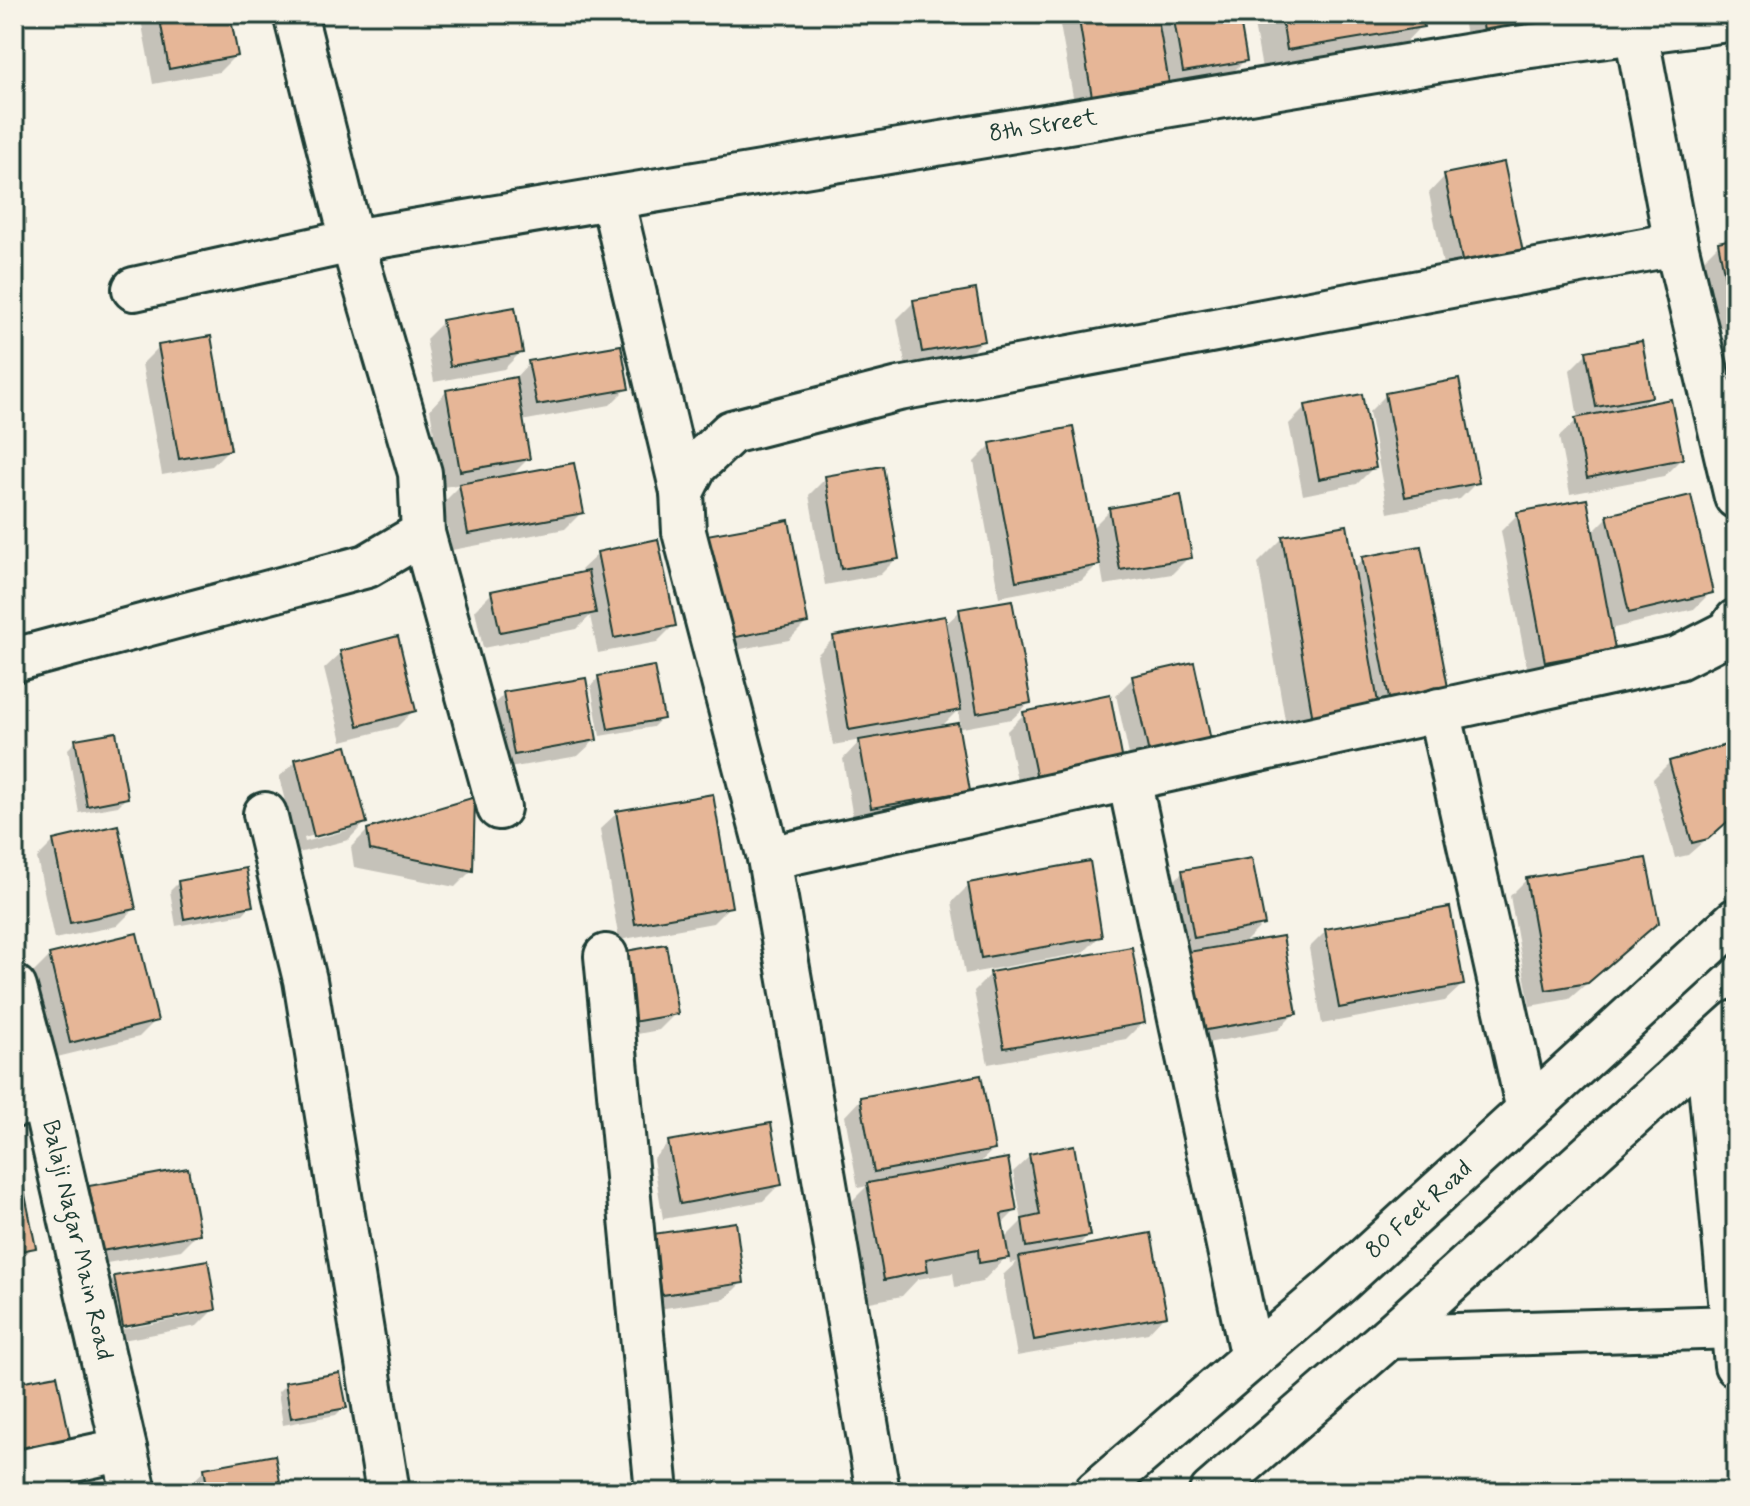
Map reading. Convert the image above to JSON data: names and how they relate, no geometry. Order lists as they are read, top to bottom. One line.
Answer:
{"streets":{"main road":["Balaji Nagar Main Road"],"street":["8th Street","80 Feet Road"]}}
